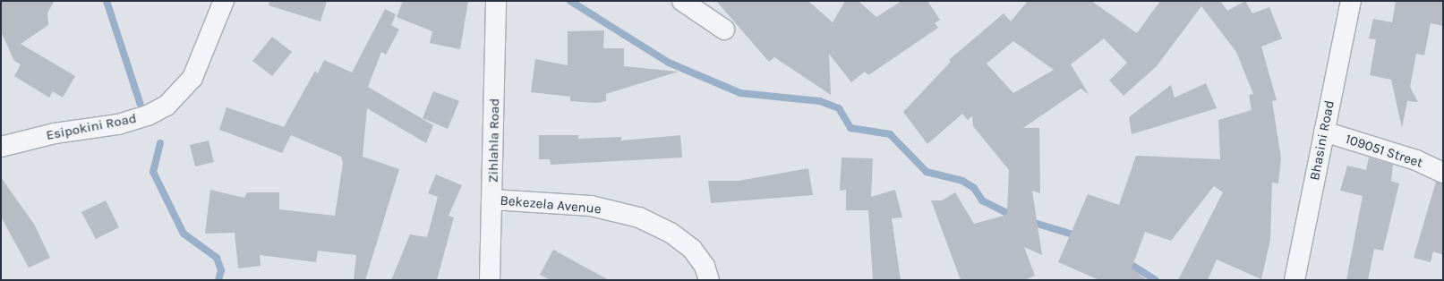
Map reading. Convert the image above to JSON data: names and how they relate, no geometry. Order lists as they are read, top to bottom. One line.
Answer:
{"streets":{"street":["Esipokini Road","Zihlahla Road","Bhasini Road","109051 Street","Bekezela Avenue"]},"crossings":[["Zihlahla Road","Bekezela Avenue"],["Bhasini Road","109051 Street"]]}
